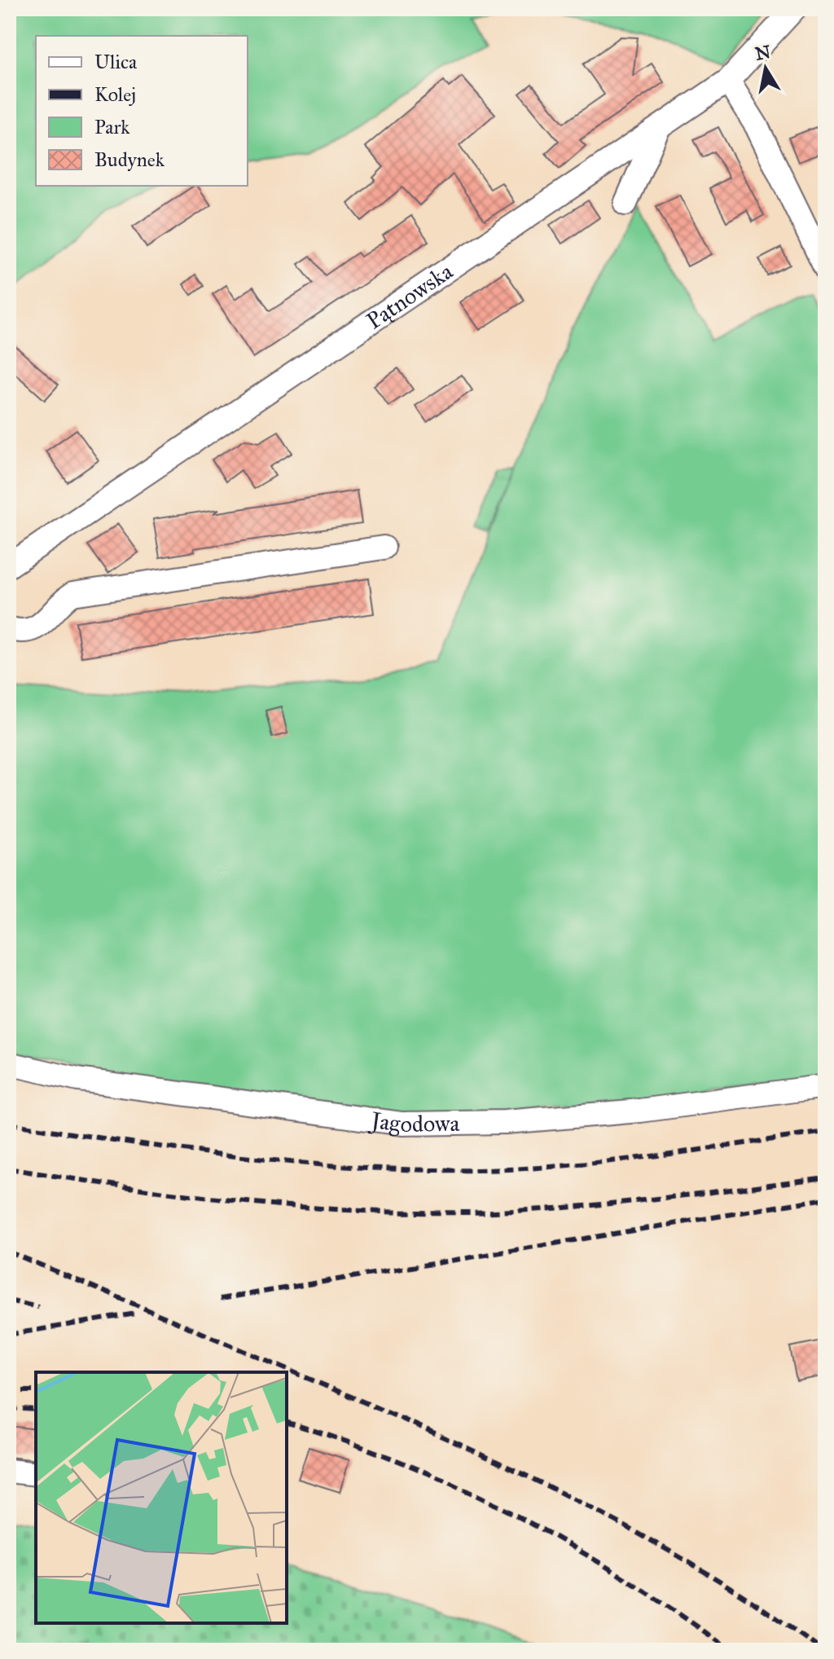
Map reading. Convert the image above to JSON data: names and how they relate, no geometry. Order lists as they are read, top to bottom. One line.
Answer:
{"streets":{"street":["Pątnowska","Jagodowa"]},"legend":["Ulica","Kolej","Park","Budynek"],"north":"top"}
